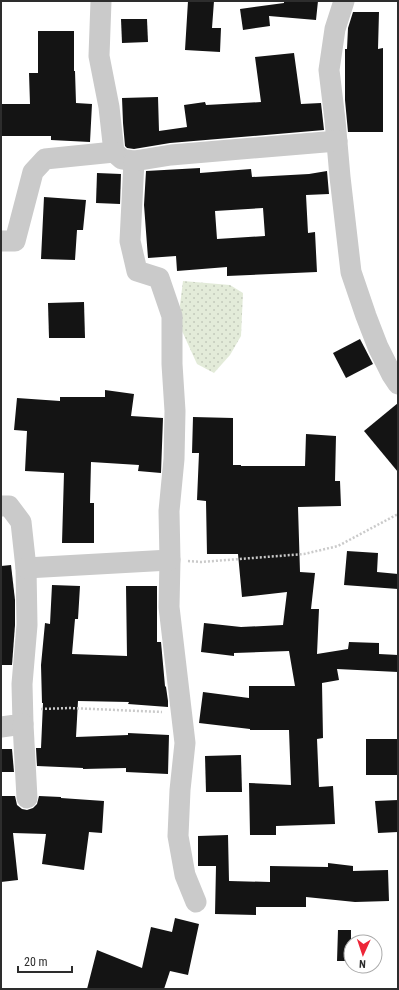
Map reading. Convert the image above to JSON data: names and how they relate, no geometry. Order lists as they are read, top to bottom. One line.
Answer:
{"scale_bar":"20 m","north":"bottom"}
